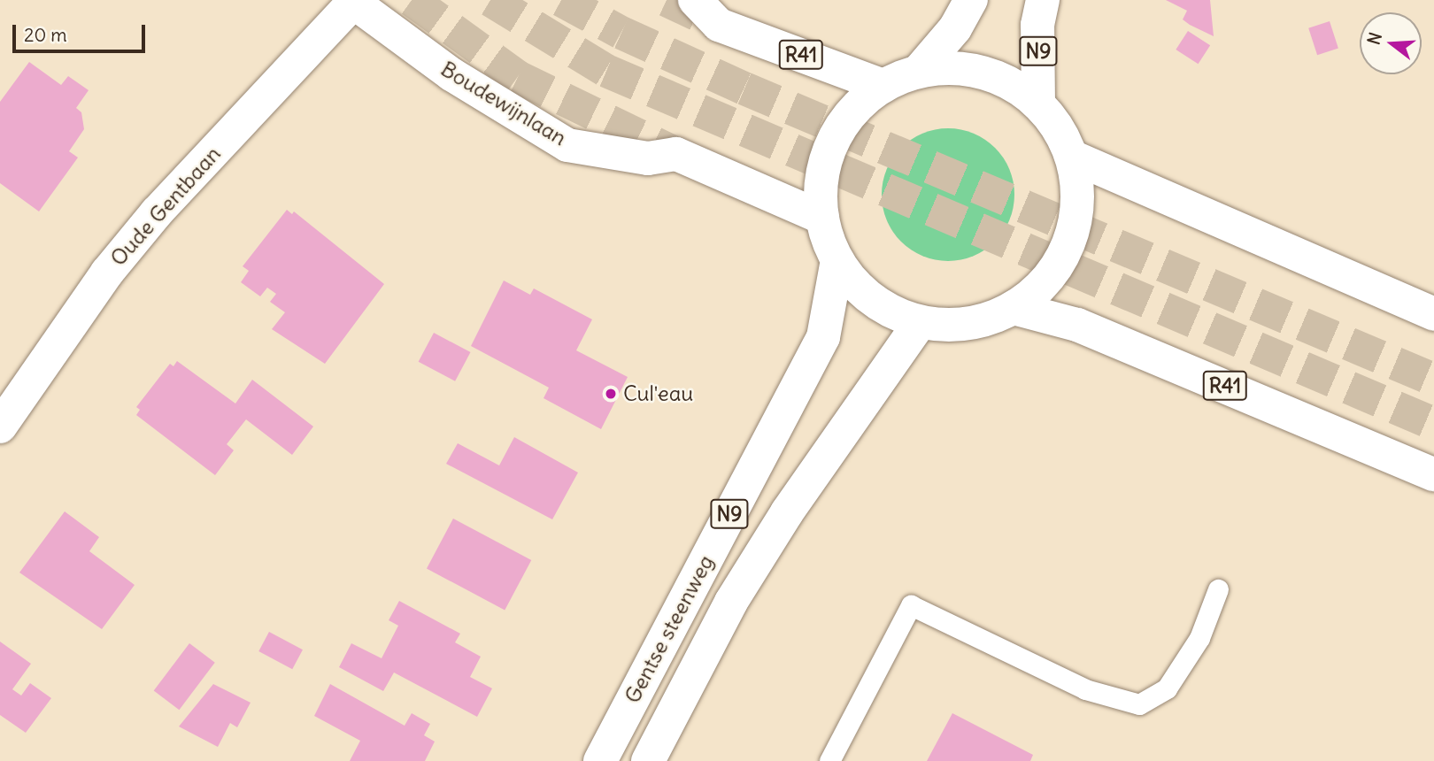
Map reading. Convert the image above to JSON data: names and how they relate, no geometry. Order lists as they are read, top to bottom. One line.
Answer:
{"streets":{"main road":["N9","R41","Boudewijnlaan","Oude Gentbaan","Gentse steenweg"]},"crossings":[["N9","R41"],["N9","Boudewijnlaan"],["N9","Gentse steenweg"],["Boudewijnlaan","Oude Gentbaan"]],"places":["Cul'eau"],"scale_bar":"20 m","north":"left"}
